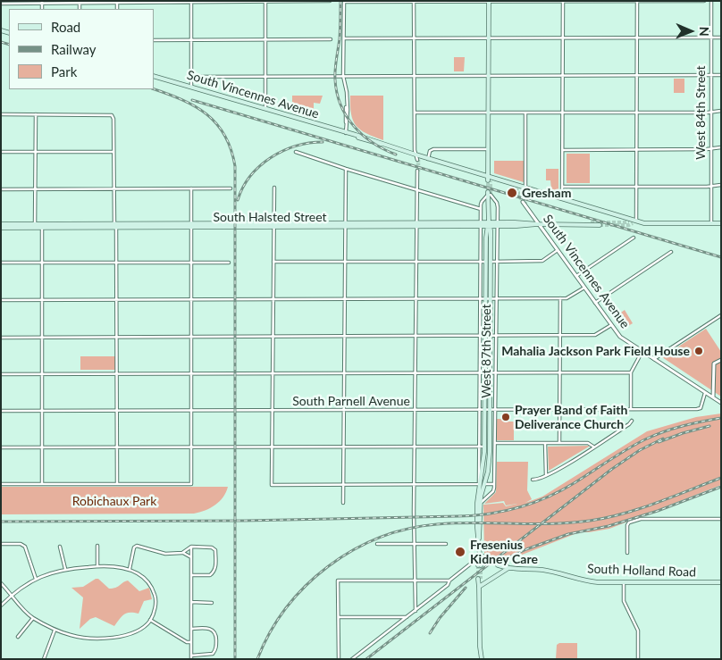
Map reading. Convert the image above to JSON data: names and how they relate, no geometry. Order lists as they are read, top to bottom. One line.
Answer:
{"streets":{"main road":["South Vincennes Avenue","South Halsted Street","West 87th Street","South Holland Road"],"street":["West 84th Street","South Parnell Avenue"]},"crossings":[["South Vincennes Avenue","South Halsted Street"],["South Vincennes Avenue","South Parnell Avenue"],["South Halsted Street","West 87th Street"],["West 87th Street","South Parnell Avenue"]],"parks":["Robichaux Park"],"places":["Gresham","Mahalia Jackson Park Field House","Prayer Band of Faith Deliverance Church","Fresenius Kidney Care"],"legend":["Road","Railway","Park"],"north":"right"}
